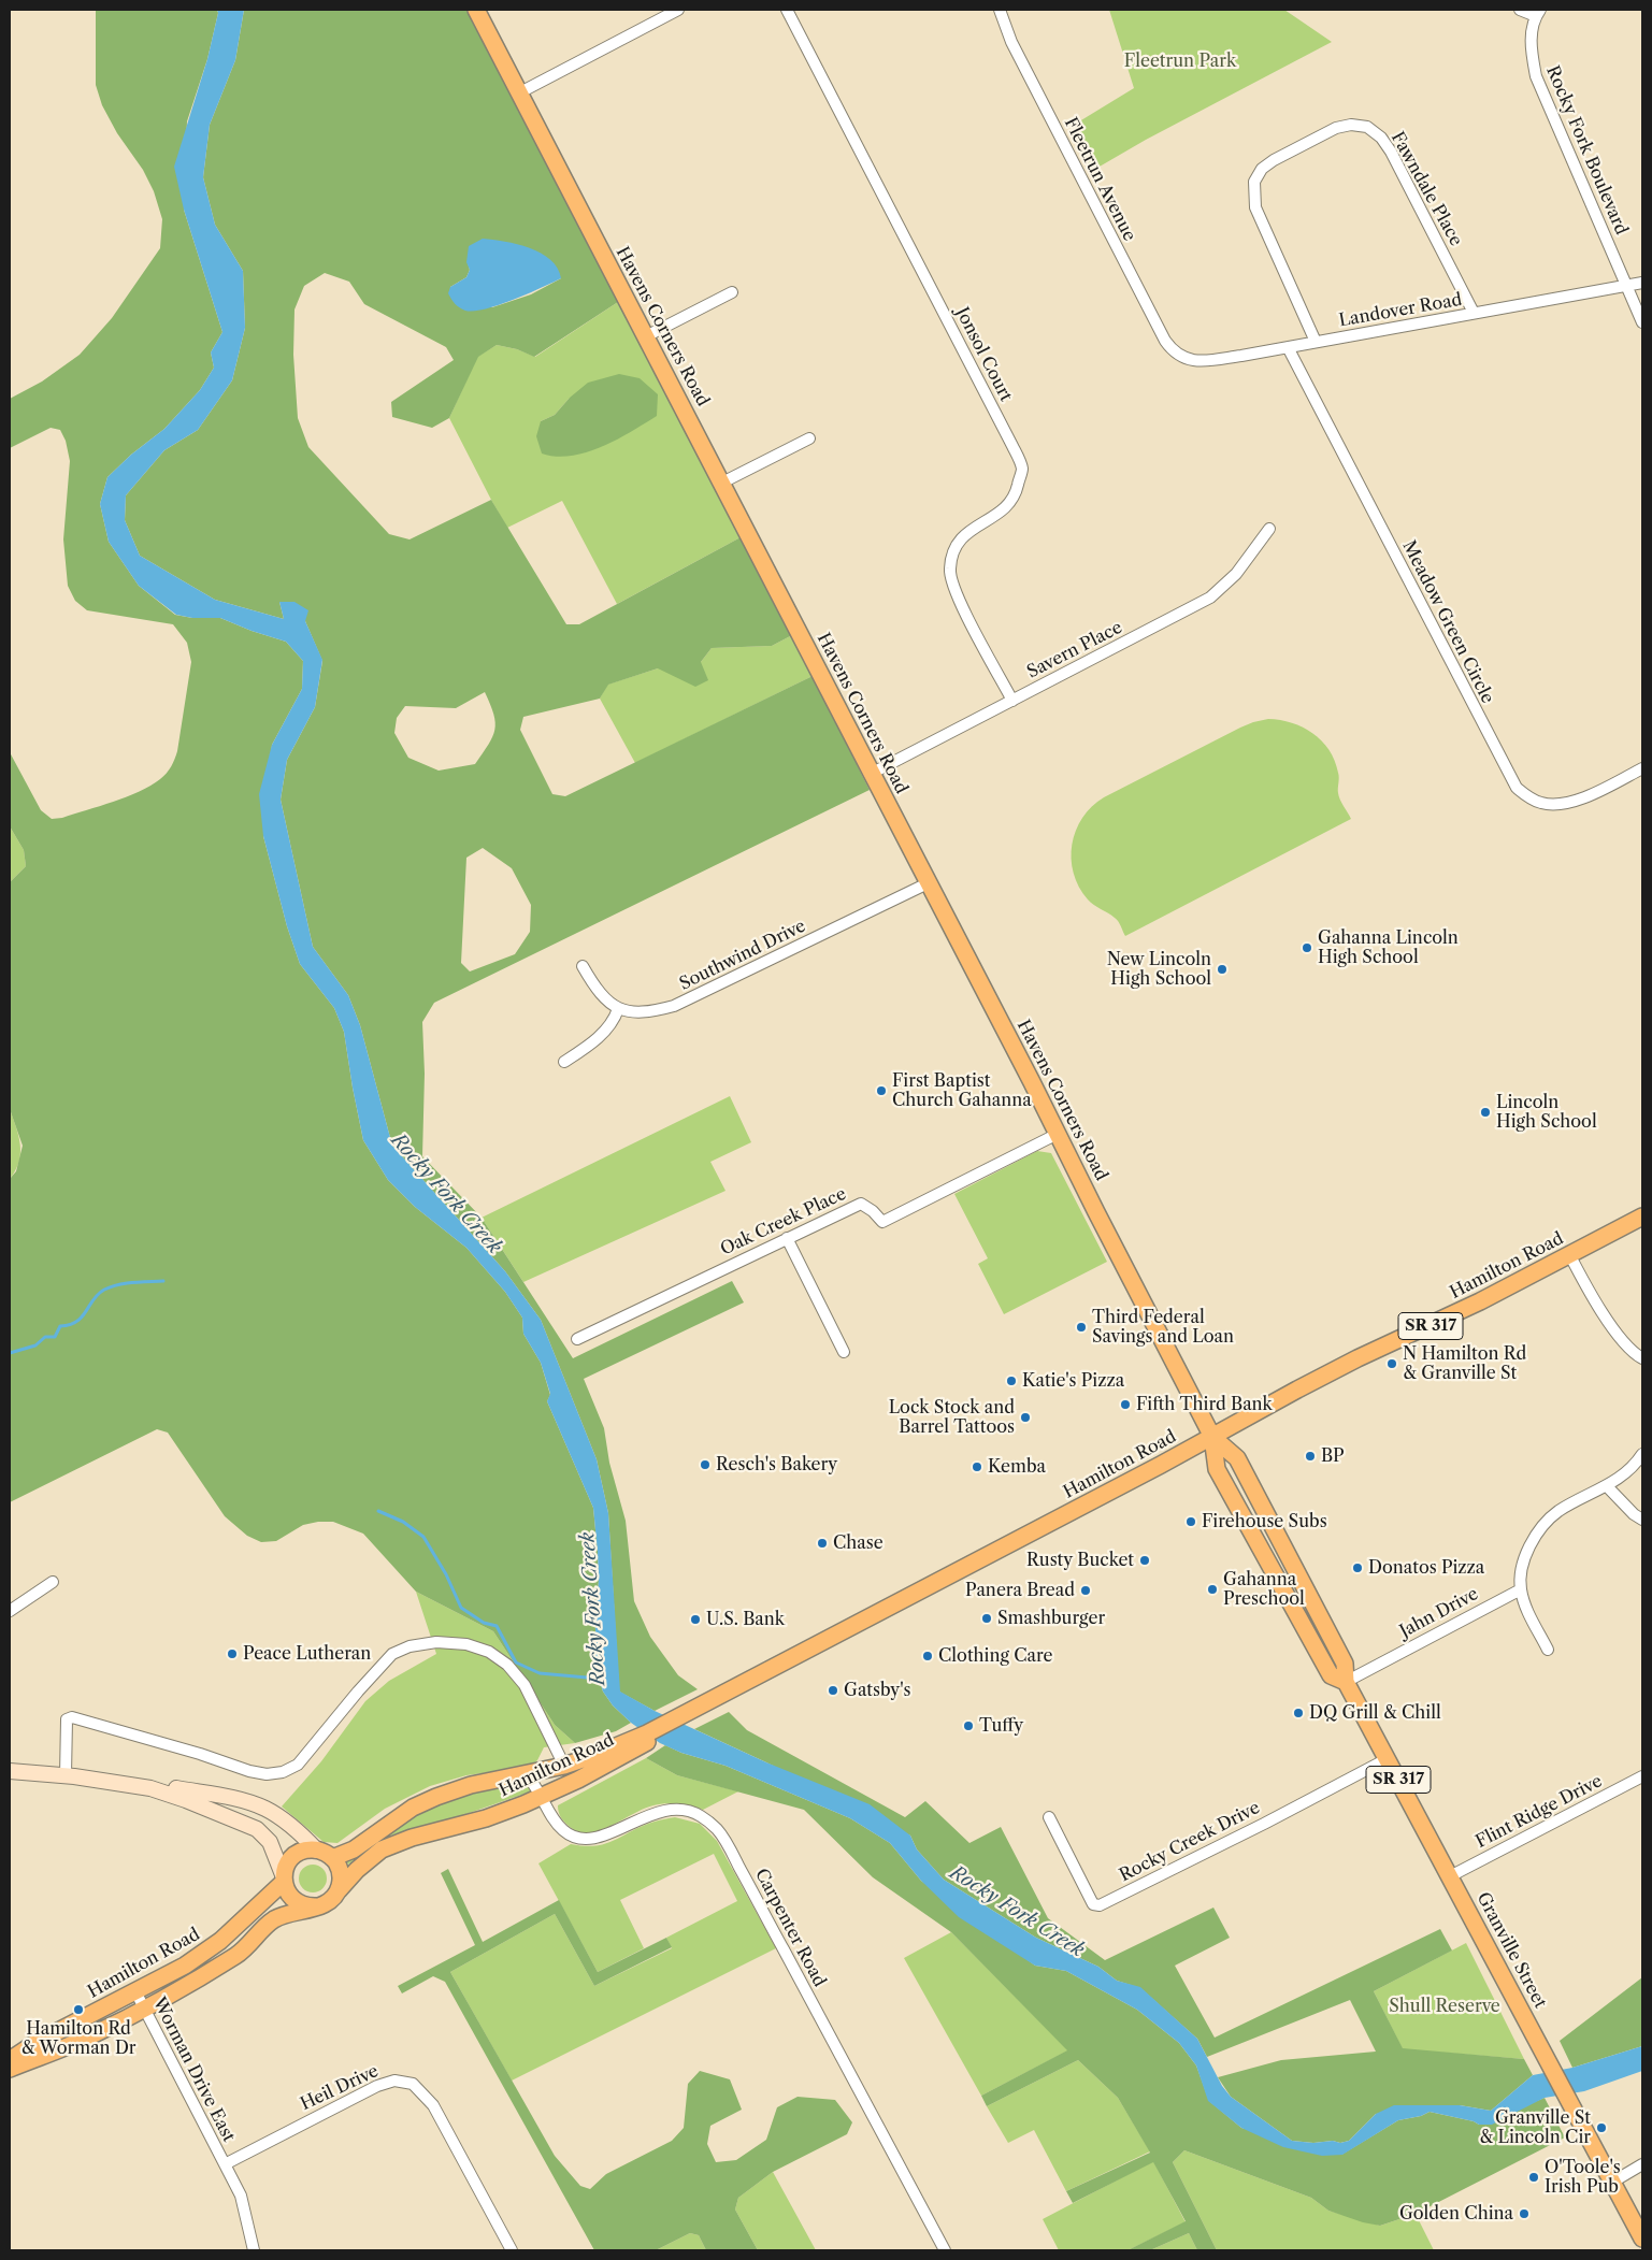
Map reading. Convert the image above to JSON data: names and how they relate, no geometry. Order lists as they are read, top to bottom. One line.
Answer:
{"streets":{"main road":["Havens Corners Road","Hamilton Road","SR 317","Granville Street"],"street":["Rocky Fork Boulevard","Fleetrun Avenue","Fawndale Place","Landover Road","Jonsol Court","Meadow Green Circle","Savern Place","Southwind Drive","Oak Creek Place","Jahn Drive","Flint Ridge Drive","Rocky Creek Drive","Carpenter Road","Worman Drive East","Heil Drive"]},"crossings":[["Rocky Fork Boulevard","Landover Road"],["Fleetrun Avenue","Landover Road"],["Fawndale Place","Landover Road"],["Landover Road","Meadow Green Circle"],["Havens Corners Road","Savern Place"],["Havens Corners Road","Southwind Drive"],["Havens Corners Road","Oak Creek Place"],["Havens Corners Road","Hamilton Road"],["Havens Corners Road","Granville Street"],["Jonsol Court","Savern Place"],["Hamilton Road","Carpenter Road"],["Hamilton Road","Granville Street"],["Hamilton Road","Worman Drive East"],["Jahn Drive","Granville Street"],["Flint Ridge Drive","Granville Street"],["Rocky Creek Drive","Granville Street"],["Worman Drive East","Heil Drive"]],"water":["Rocky Fork Creek"],"parks":["Fleetrun Park","Shull Reserve"],"places":["Gahanna Lincoln High School","New Lincoln High School","First Baptist Church Gahanna","Lincoln High School","Third Federal Savings and Loan","N Hamilton Rd & Granville St","Katie's Pizza","Fifth Third Bank","Lock Stock and Barrel Tattoos","BP","Resch's Bakery","Kemba","Firehouse Subs","Chase","Rusty Bucket","Donatos Pizza","Gahanna Preschool","Panera Bread","Smashburger","U.S. Bank","Peace Lutheran","Clothing Care","Gatsby's","DQ Grill & Chill","Tuffy","Hamilton Rd & Worman Dr","Granville St & Lincoln Cir","O'Toole's Irish Pub","Golden China"]}
